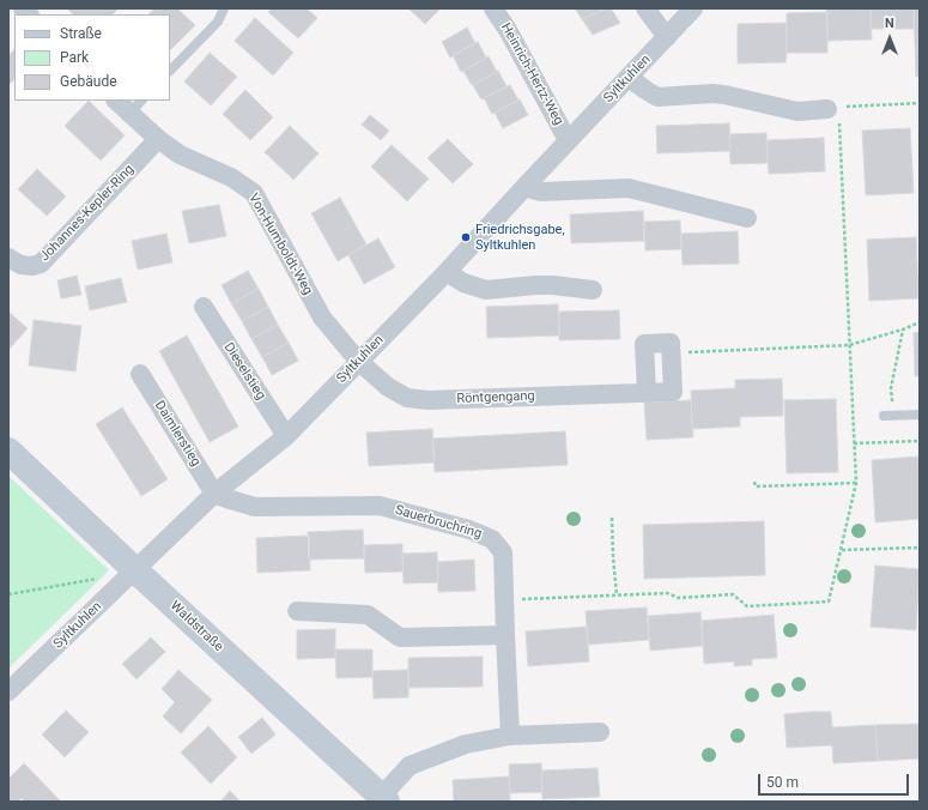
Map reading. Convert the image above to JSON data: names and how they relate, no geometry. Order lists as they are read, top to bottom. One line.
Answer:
{"streets":{"street":["Heinrich-Hertz-Weg","Syltkuhlen","Johannes-Kepler-Ring","Von-Humboldt-Weg","Dieselstieg","Röntgengang","Daimlerstieg","Sauerbruchring","Waldstraße"]},"crossings":[["Heinrich-Hertz-Weg","Syltkuhlen"],["Syltkuhlen","Von-Humboldt-Weg"],["Syltkuhlen","Dieselstieg"],["Syltkuhlen","Röntgengang"],["Syltkuhlen","Daimlerstieg"],["Syltkuhlen","Sauerbruchring"],["Syltkuhlen","Waldstraße"],["Johannes-Kepler-Ring","Von-Humboldt-Weg"],["Von-Humboldt-Weg","Röntgengang"],["Daimlerstieg","Sauerbruchring"]],"places":["Friedrichsgabe, Syltkuhlen"],"legend":["Straße","Park","Gebäude"],"scale_bar":"50 m","north":"top"}
